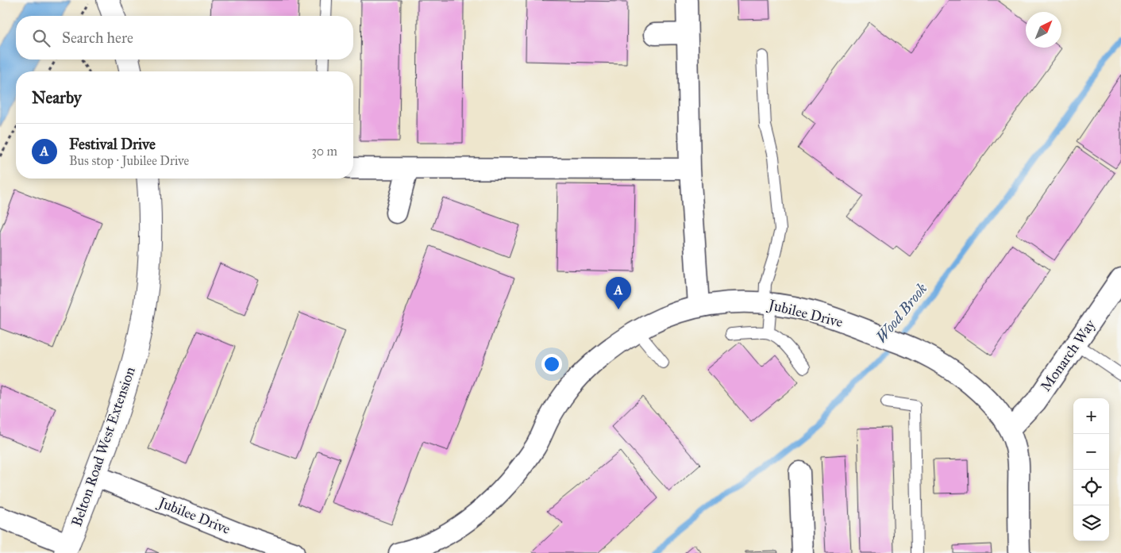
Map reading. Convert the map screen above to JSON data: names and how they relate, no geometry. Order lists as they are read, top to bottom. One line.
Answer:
{"streets":{"street":["Jubilee Drive","Monarch Way","Belton Road West Extension"]},"crossings":[["Jubilee Drive","Monarch Way"],["Jubilee Drive","Belton Road West Extension"]],"water":["Wood Brook"],"north":"top right","page":{"search":"Search here","heading":"Nearby","list":[{"mark":"A","name":"Festival Drive","note":"Bus stop · Jubilee Drive","value":"30 m"}],"pins":"A","map_buttons":["+","−"]}}
